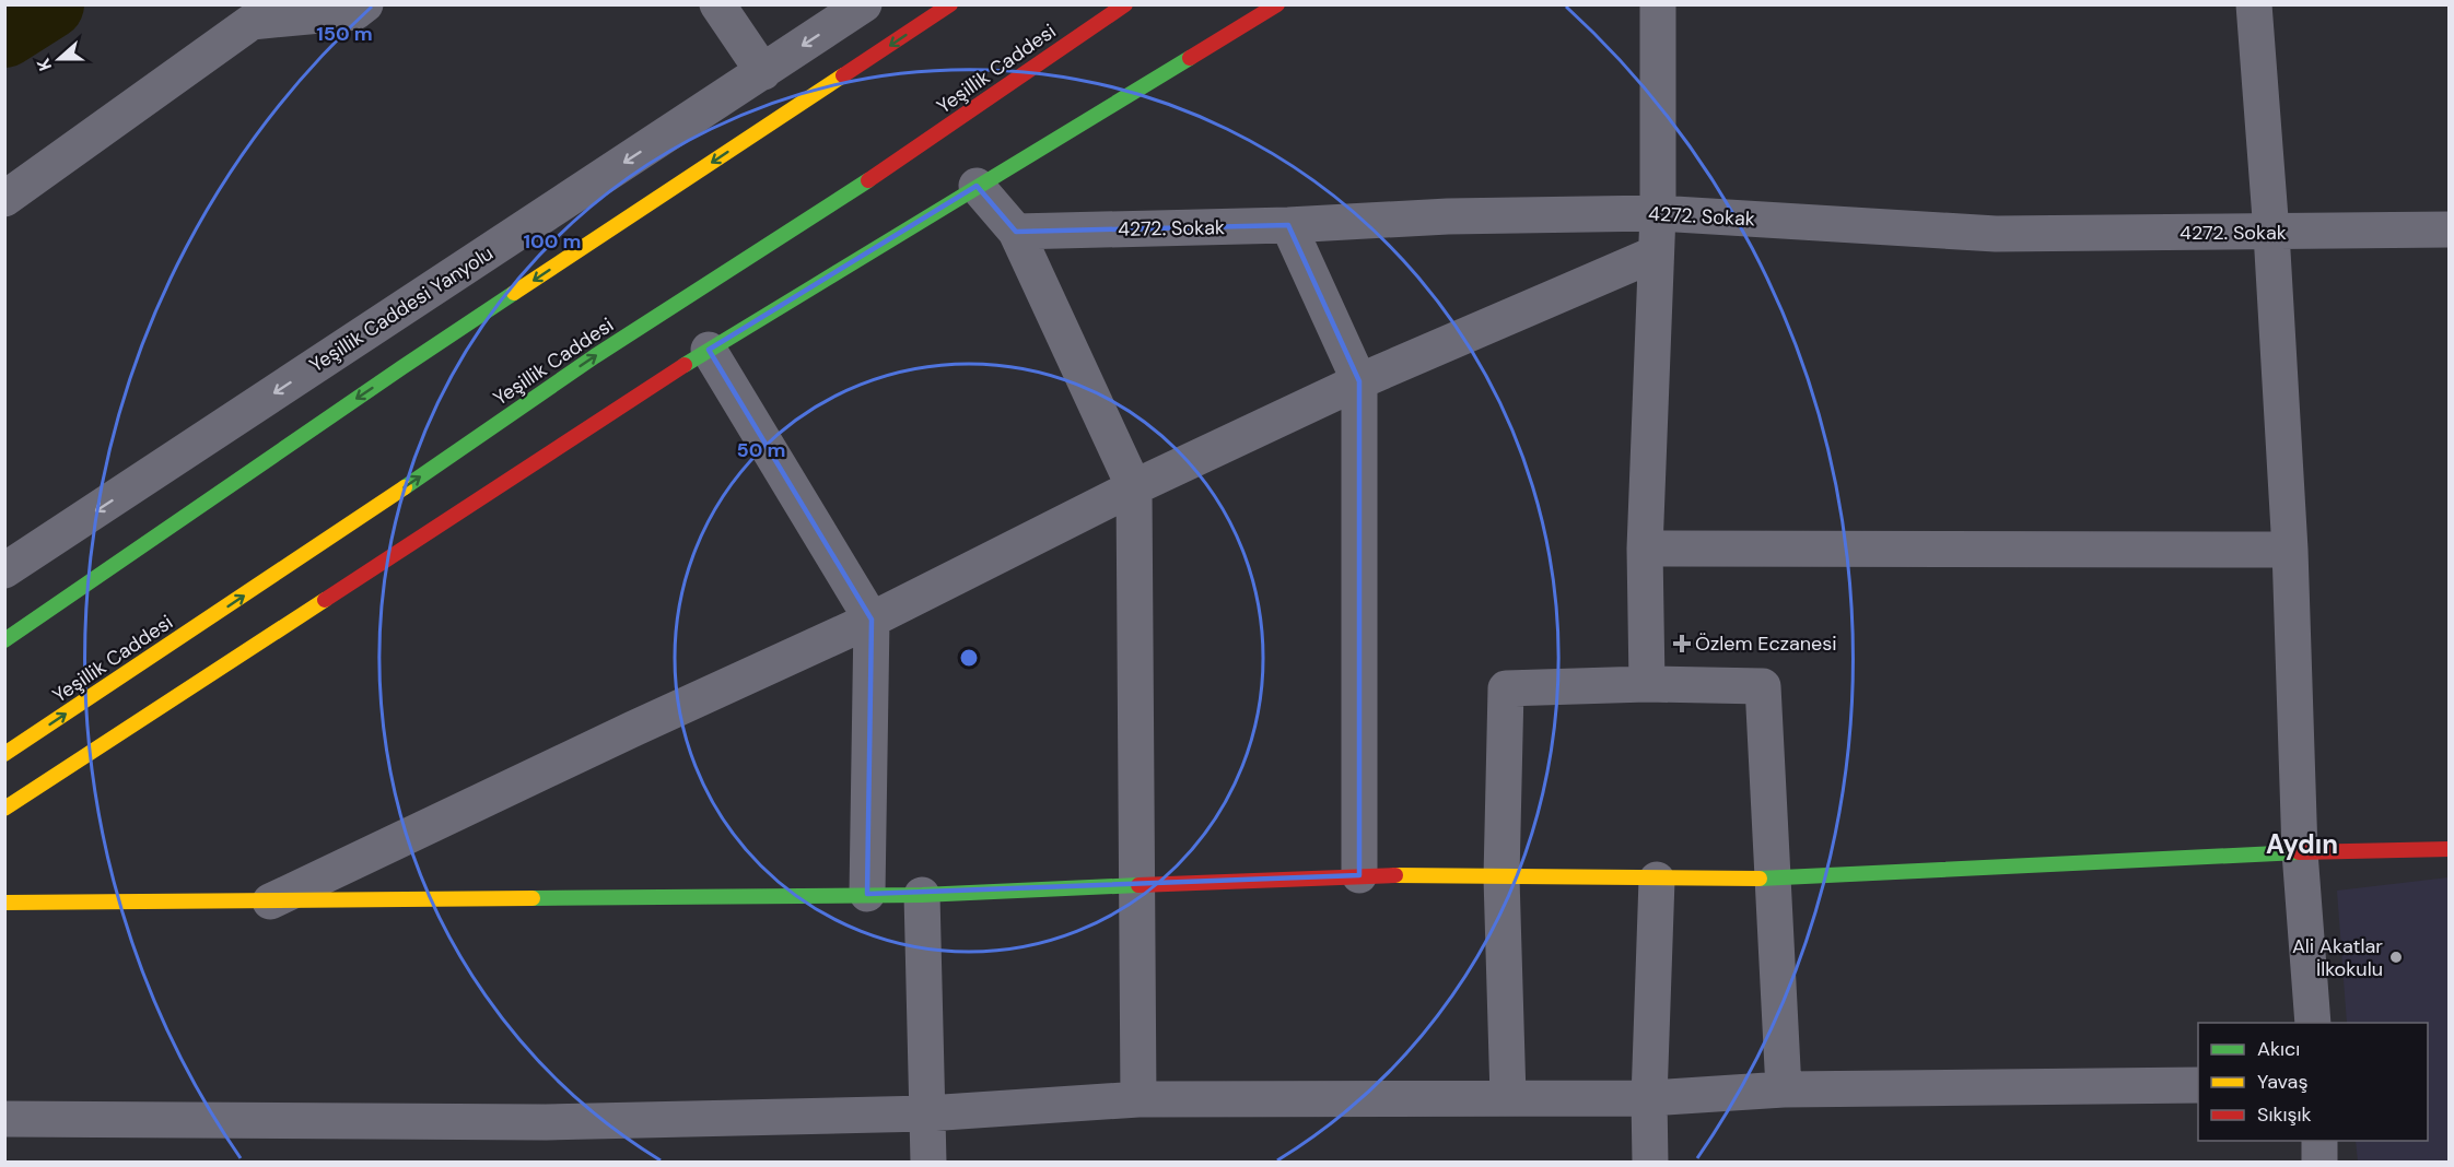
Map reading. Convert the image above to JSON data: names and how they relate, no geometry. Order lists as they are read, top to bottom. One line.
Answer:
{"streets":{"main road":["Yeşillik Caddesi"],"street":["4272. Sokak","Yeşillik Caddesi Yanyolu"]},"districts":["Aydın"],"places":{"health":["Özlem Eczanesi"],"other":["Ali Akatlar İlkokulu"]},"legend":["Akıcı","Yavaş","Sıkışık"],"north":"left","rings":["150 m","100 m","50 m"]}
